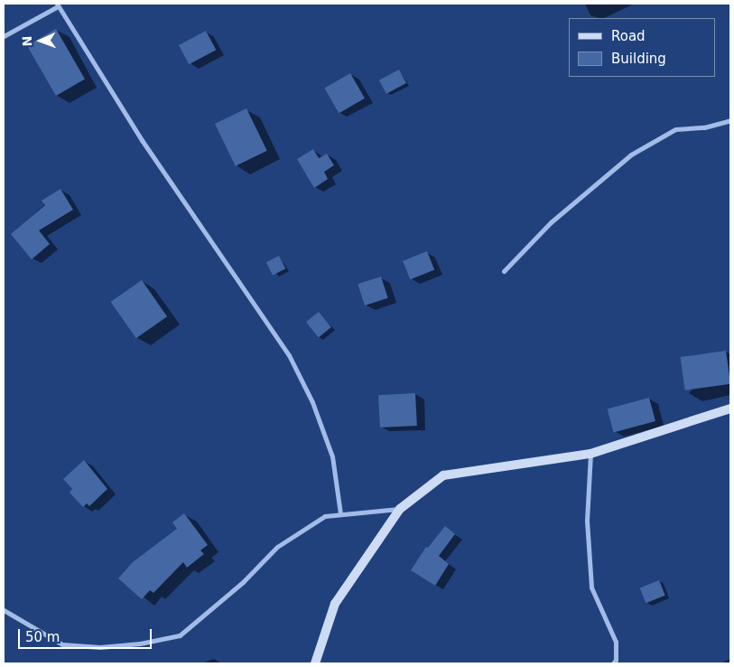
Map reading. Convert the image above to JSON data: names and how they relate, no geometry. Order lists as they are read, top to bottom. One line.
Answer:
{"legend":["Road","Building"],"scale_bar":"50 m","north":"left"}
